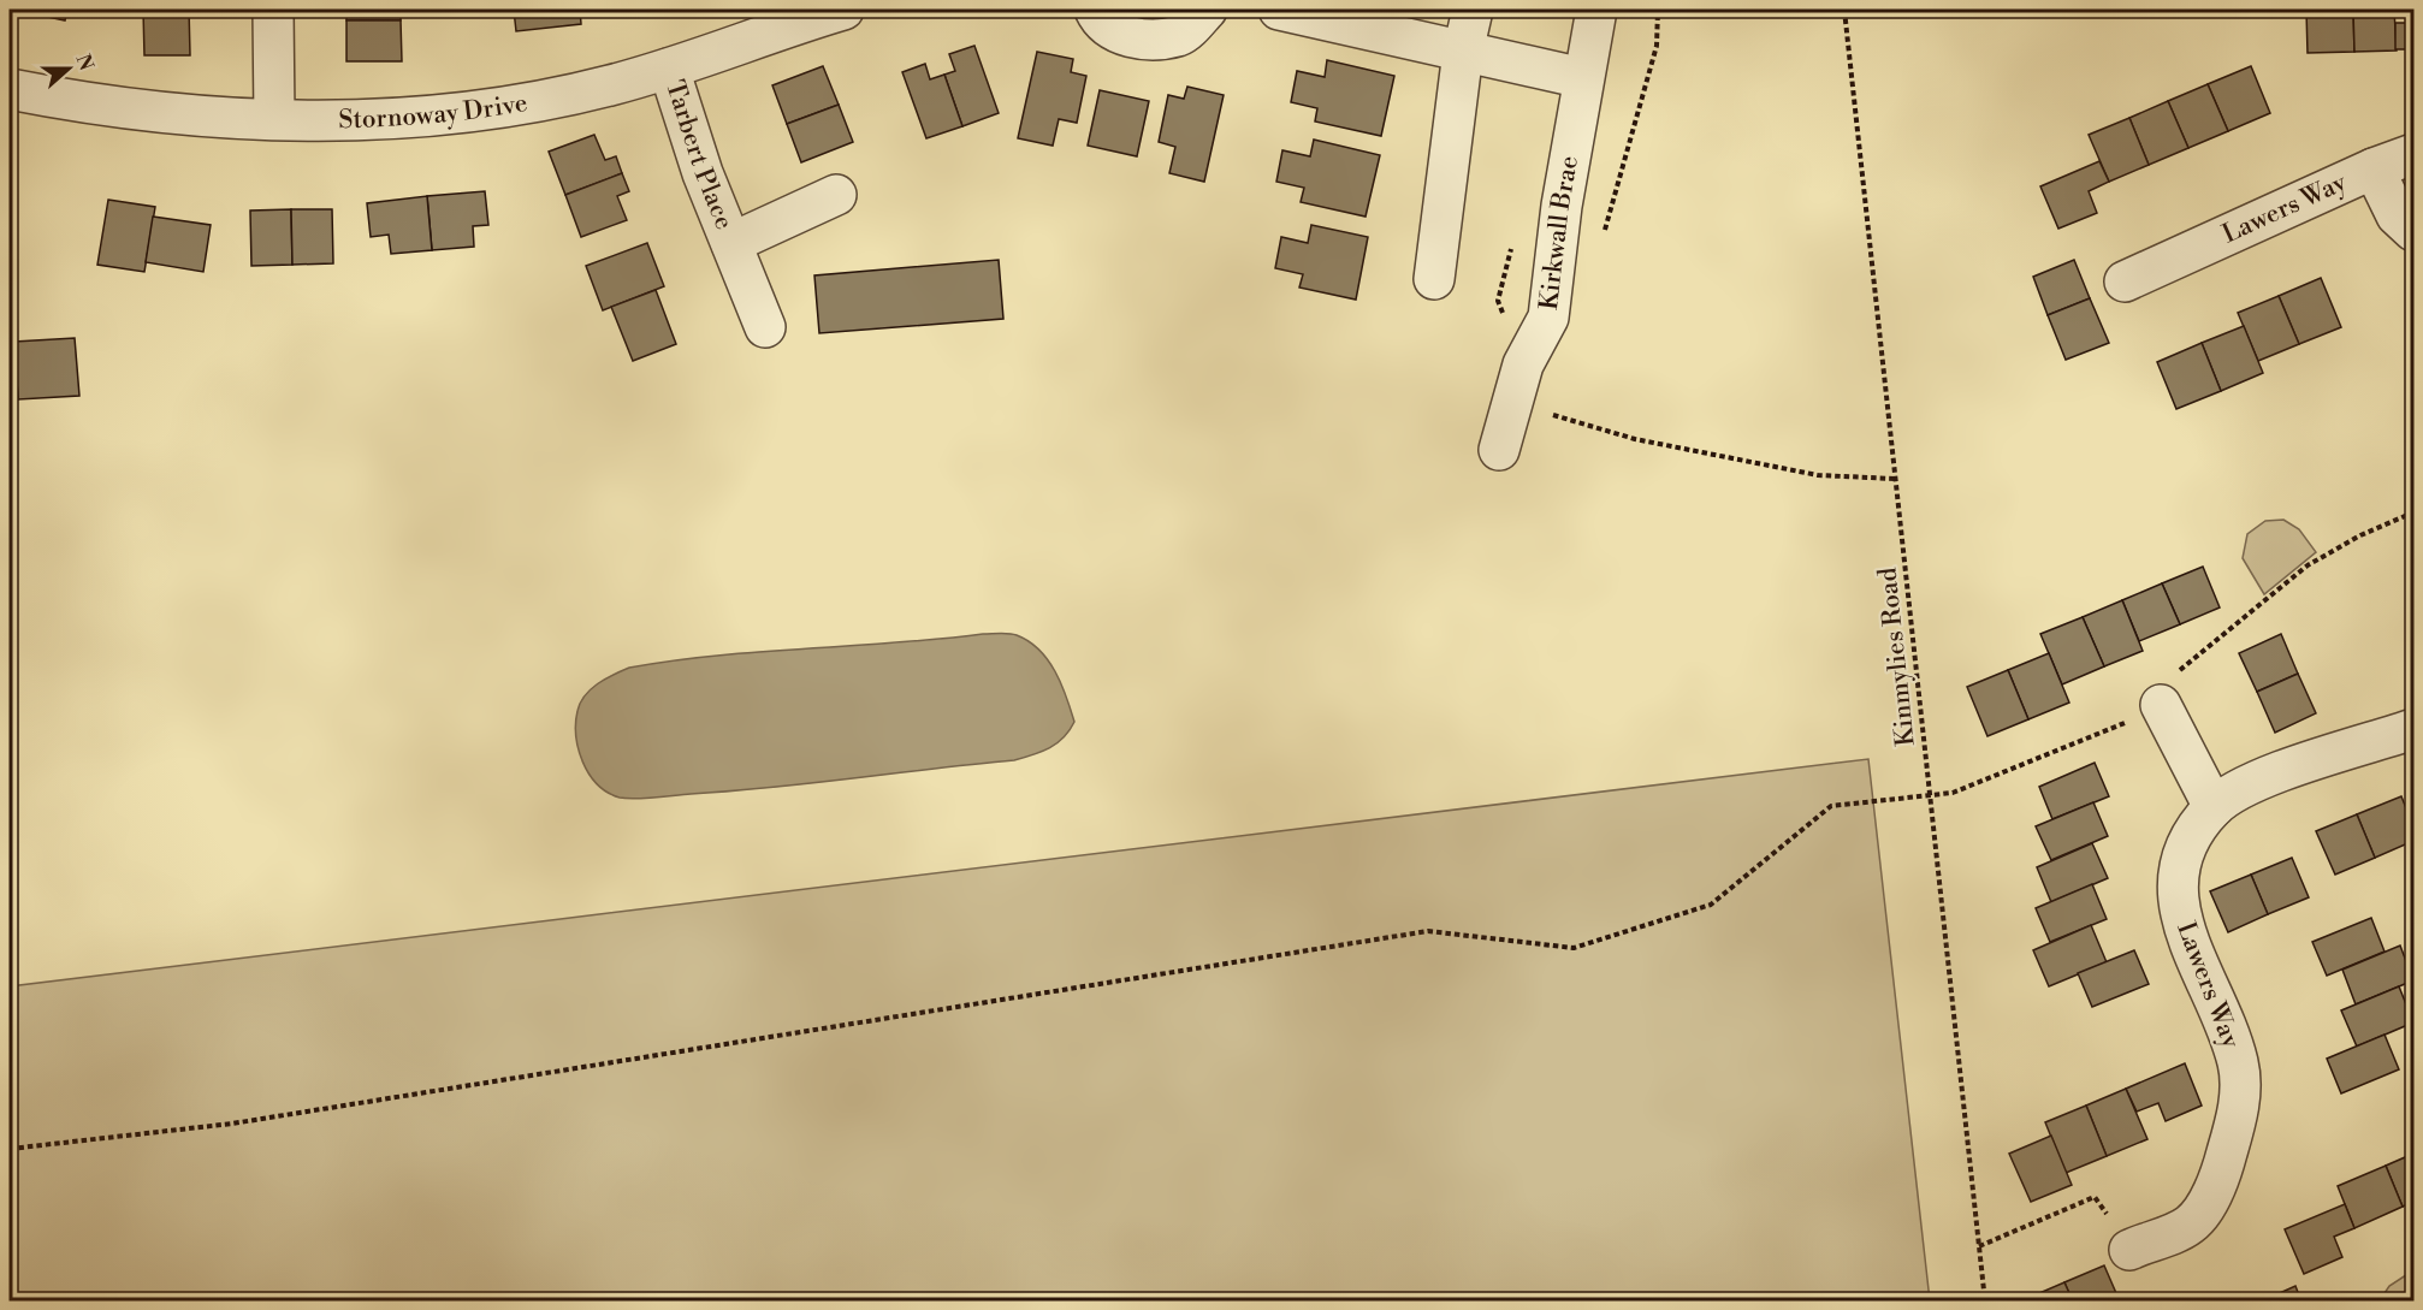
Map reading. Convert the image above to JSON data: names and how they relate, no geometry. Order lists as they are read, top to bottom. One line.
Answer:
{"streets":{"street":["Stornoway Drive","Tarbert Place","Lawers Way","Kirkwall Brae"],"path":["Kinmylies Road"]},"crossings":[["Stornoway Drive","Tarbert Place"]],"north":"right"}
